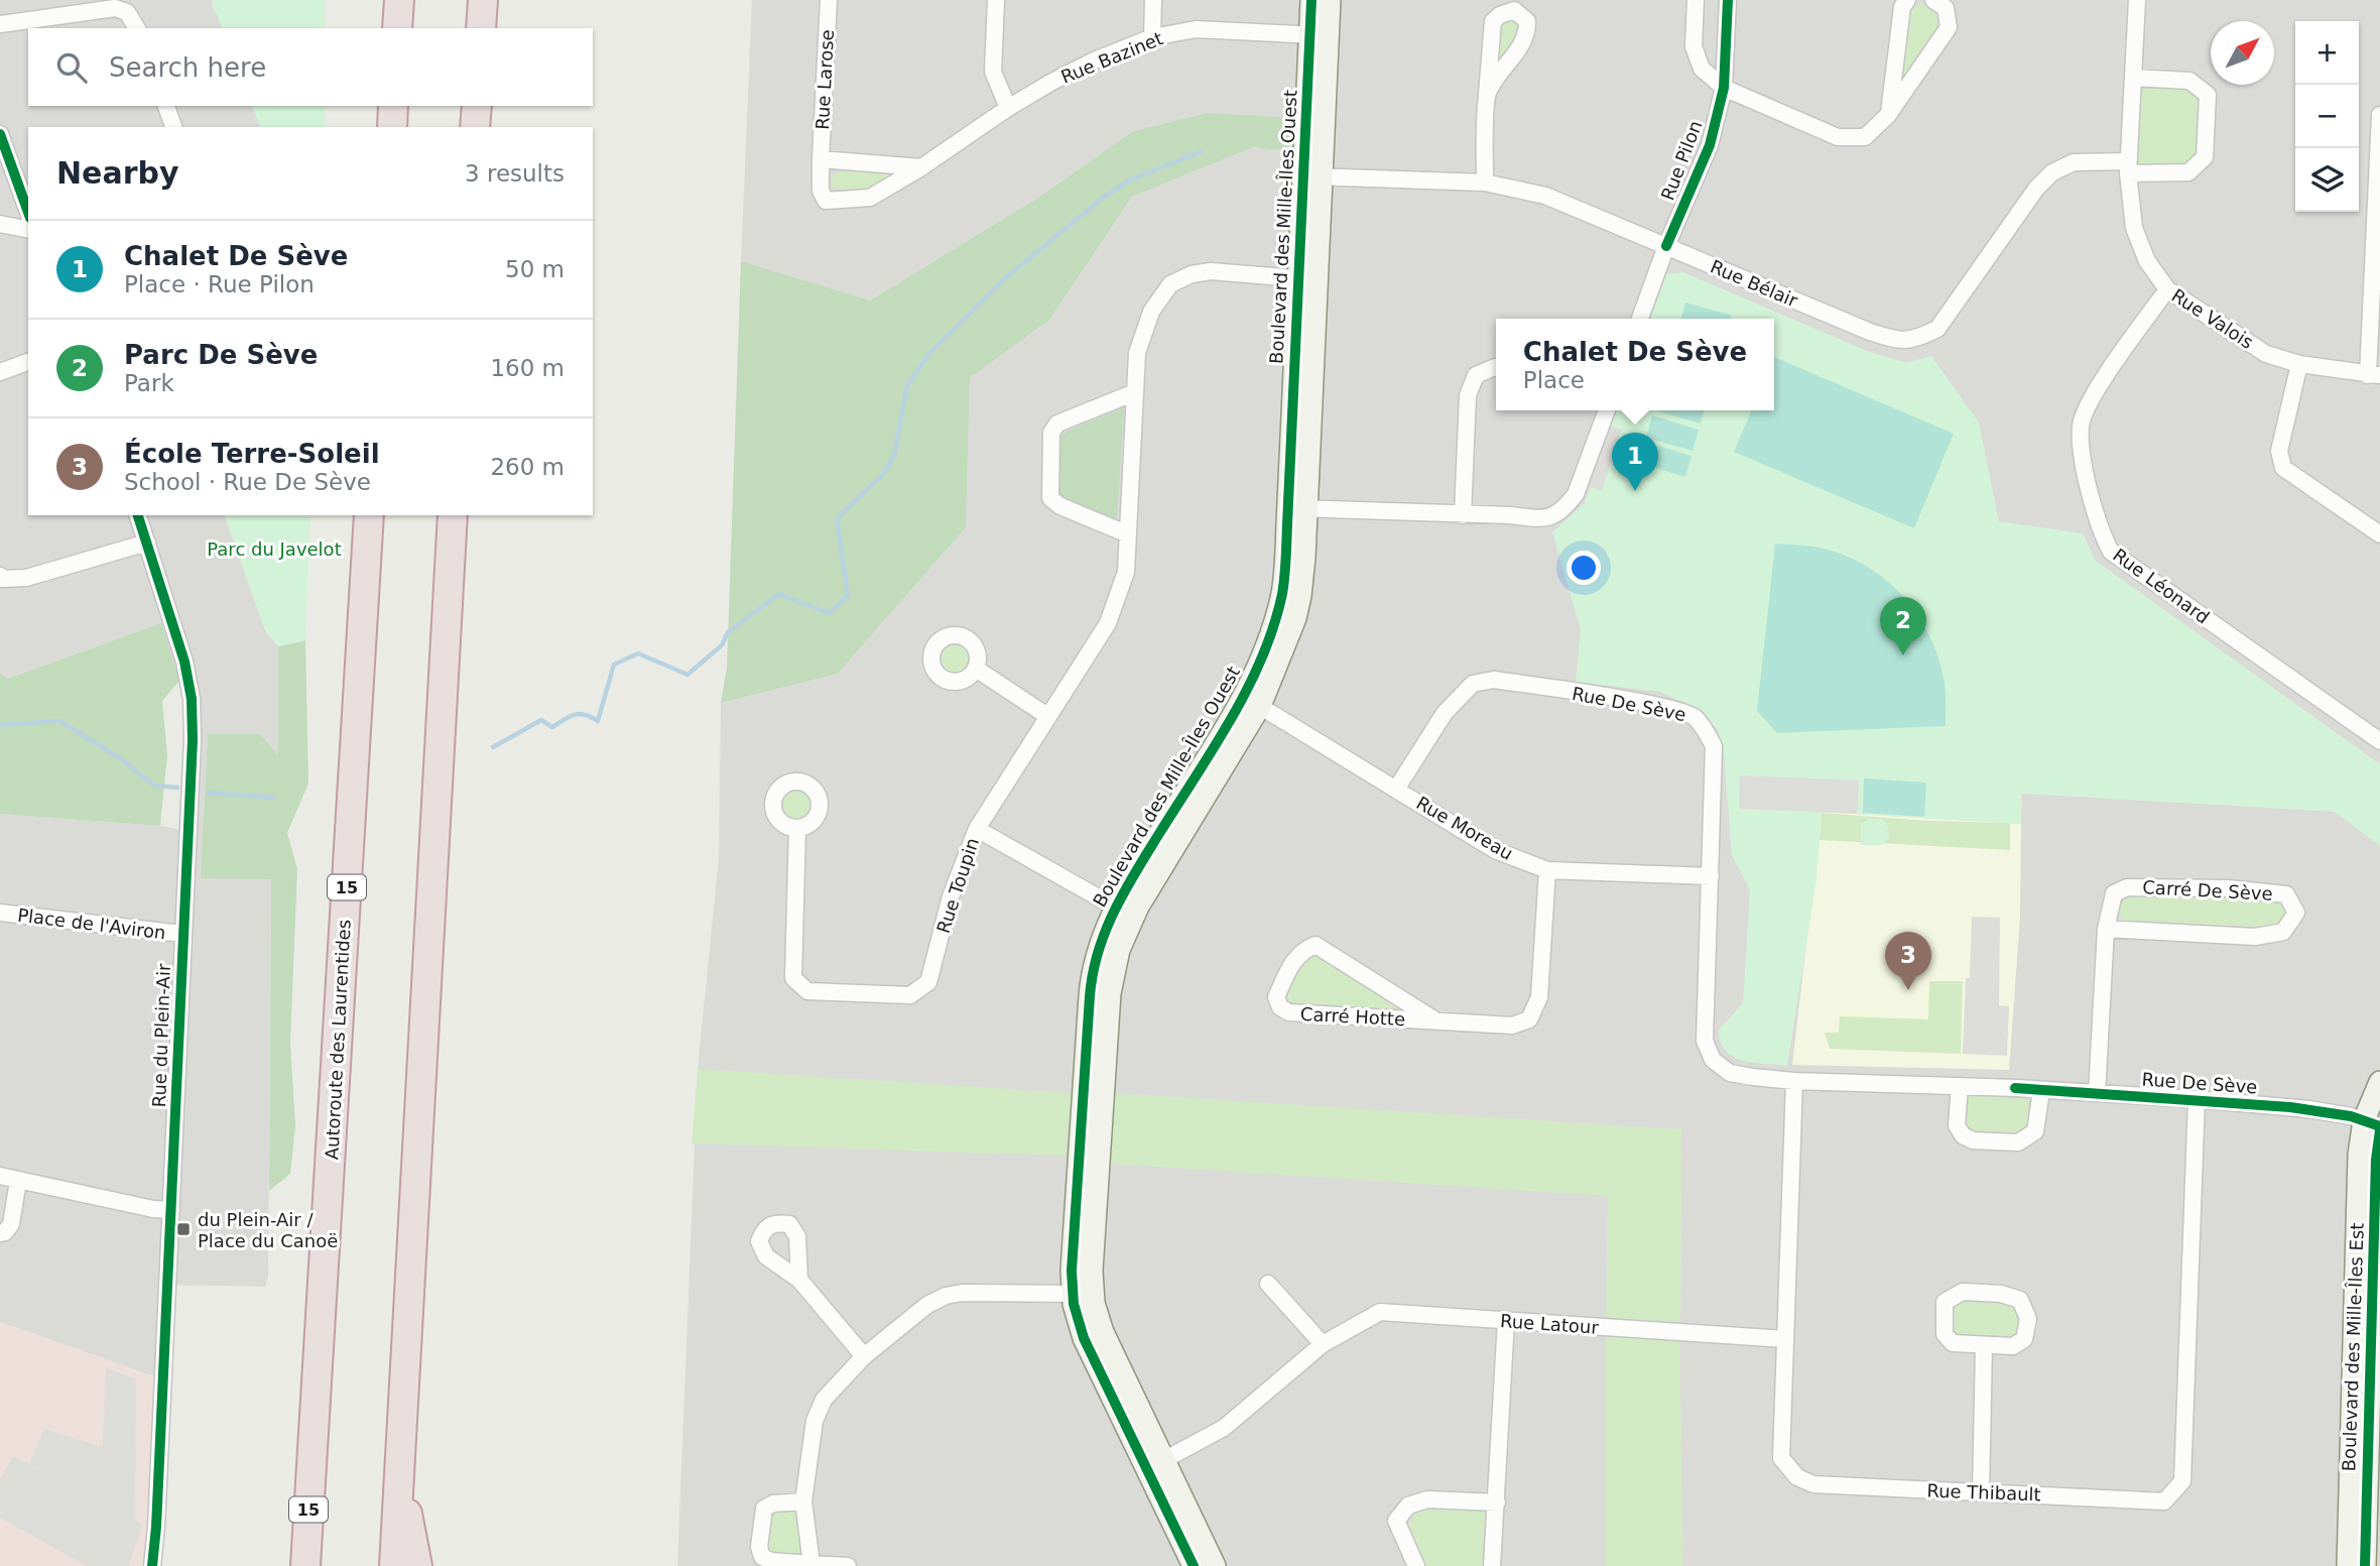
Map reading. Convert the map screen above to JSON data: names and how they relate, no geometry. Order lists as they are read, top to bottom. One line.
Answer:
{"streets":{"highway":["15","Autoroute des Laurentides"],"street":["Rue Bazinet","Rue Larose","Rue Pilon","Boulevard des Mille-Îles Ouest","Rue Bélair","Rue Valois","Rue Léonard","Rue De Sève","Rue Moreau","Rue Toupin","Carré De Sève","Place de l'Aviron","Carré Hotte","Rue du Plein-Air","Rue Latour","Boulevard des Mille-Îles Est","Rue Thibault"]},"crossings":[["Rue Bazinet","Rue Larose"],["Rue Bazinet","Boulevard des Mille-Îles Ouest"],["Rue Pilon","Rue Bélair"],["Boulevard des Mille-Îles Ouest","Rue Bélair"],["Boulevard des Mille-Îles Ouest","Rue Moreau"],["Boulevard des Mille-Îles Ouest","Rue Toupin"],["Boulevard des Mille-Îles Ouest","Rue Latour"],["Rue Bélair","Rue Valois"],["Rue Valois","Rue Léonard"],["Rue De Sève","Rue Moreau"],["Rue De Sève","Carré De Sève"],["Rue De Sève","Boulevard des Mille-Îles Est"],["Rue De Sève","Rue Thibault"],["Rue Moreau","Carré Hotte"],["Place de l'Aviron","Rue du Plein-Air"],["Rue Latour","Rue Thibault"]],"parks":["Parc du Javelot"],"places":{"transit":["du Plein-Air / Place du Canoë"]},"north":"top right","page":{"map_buttons":["+","−"],"search":"Search here","heading":["Nearby","3 results"],"list":[{"mark":"1","name":"Chalet De Sève","note":"Place · Rue Pilon","value":"50 m"},{"mark":"2","name":"Parc De Sève","note":"Park","value":"160 m"},{"mark":"3","name":"École Terre-Soleil","note":"School · Rue De Sève","value":"260 m"}],"popup":["Chalet De Sève","Place"],"pins":["1","2","3"]}}
